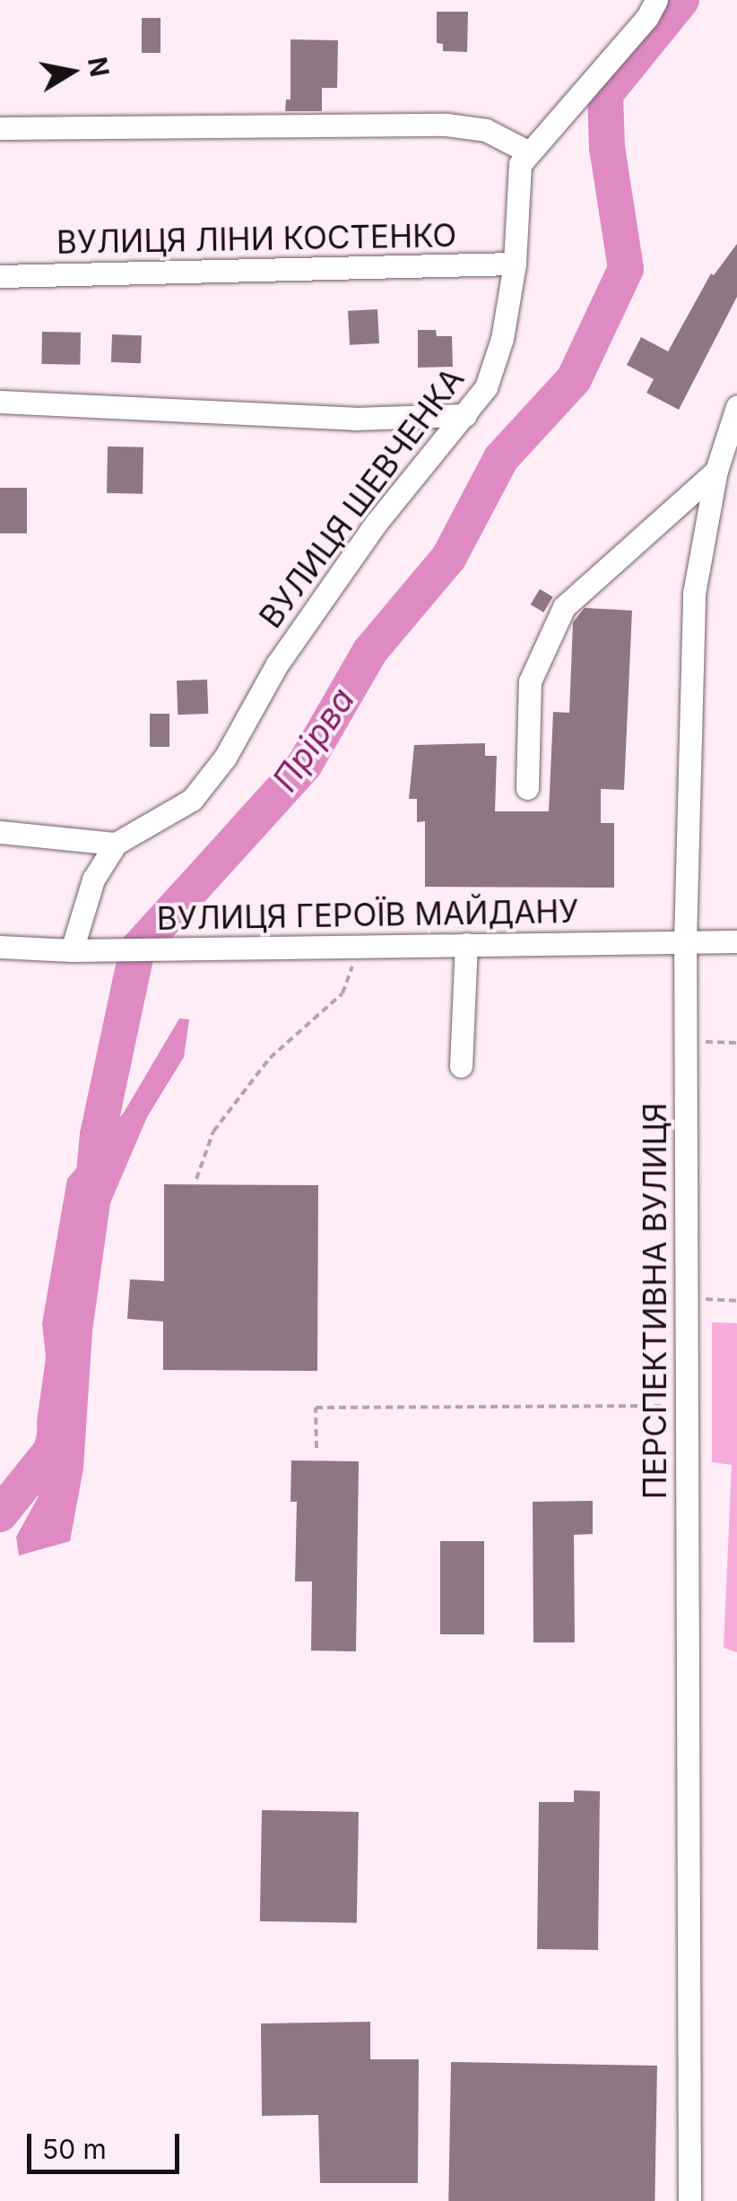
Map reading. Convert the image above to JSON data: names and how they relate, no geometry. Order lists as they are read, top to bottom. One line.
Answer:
{"streets":{"street":["ВУЛИЦЯ ЛІНИ КОСТЕНКО","ВУЛИЦЯ ШЕВЧЕНКА","ВУЛИЦЯ ГЕРОЇВ МАЙДАНУ","ПЕРСПЕКТИВНА ВУЛИЦЯ"]},"crossings":[["ВУЛИЦЯ ЛІНИ КОСТЕНКО","ВУЛИЦЯ ШЕВЧЕНКА"],["ВУЛИЦЯ ШЕВЧЕНКА","ВУЛИЦЯ ГЕРОЇВ МАЙДАНУ"],["ВУЛИЦЯ ГЕРОЇВ МАЙДАНУ","ПЕРСПЕКТИВНА ВУЛИЦЯ"]],"water":["Прірва"],"scale_bar":"50 m","north":"right"}
